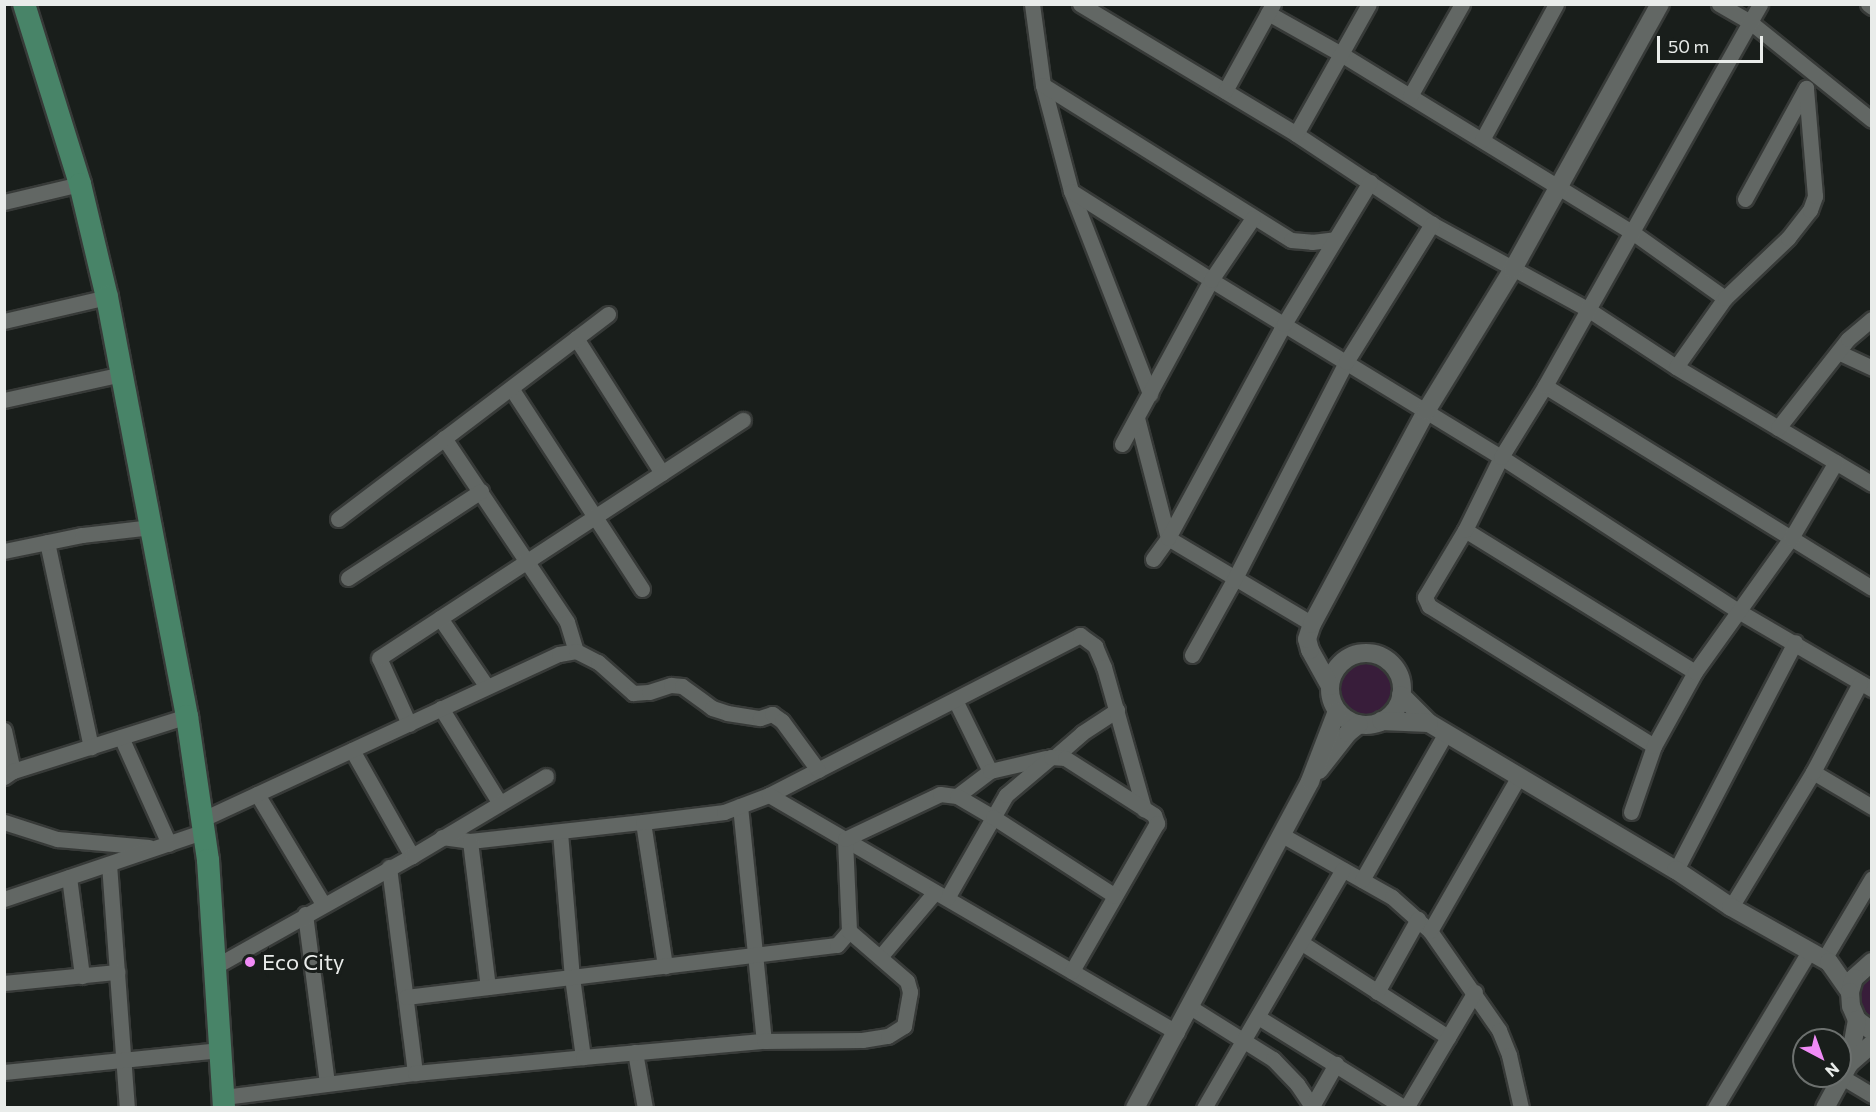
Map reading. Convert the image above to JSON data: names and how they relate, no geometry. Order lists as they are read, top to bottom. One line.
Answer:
{"places":["Eco City"],"scale_bar":"50 m","north":"bottom right"}
